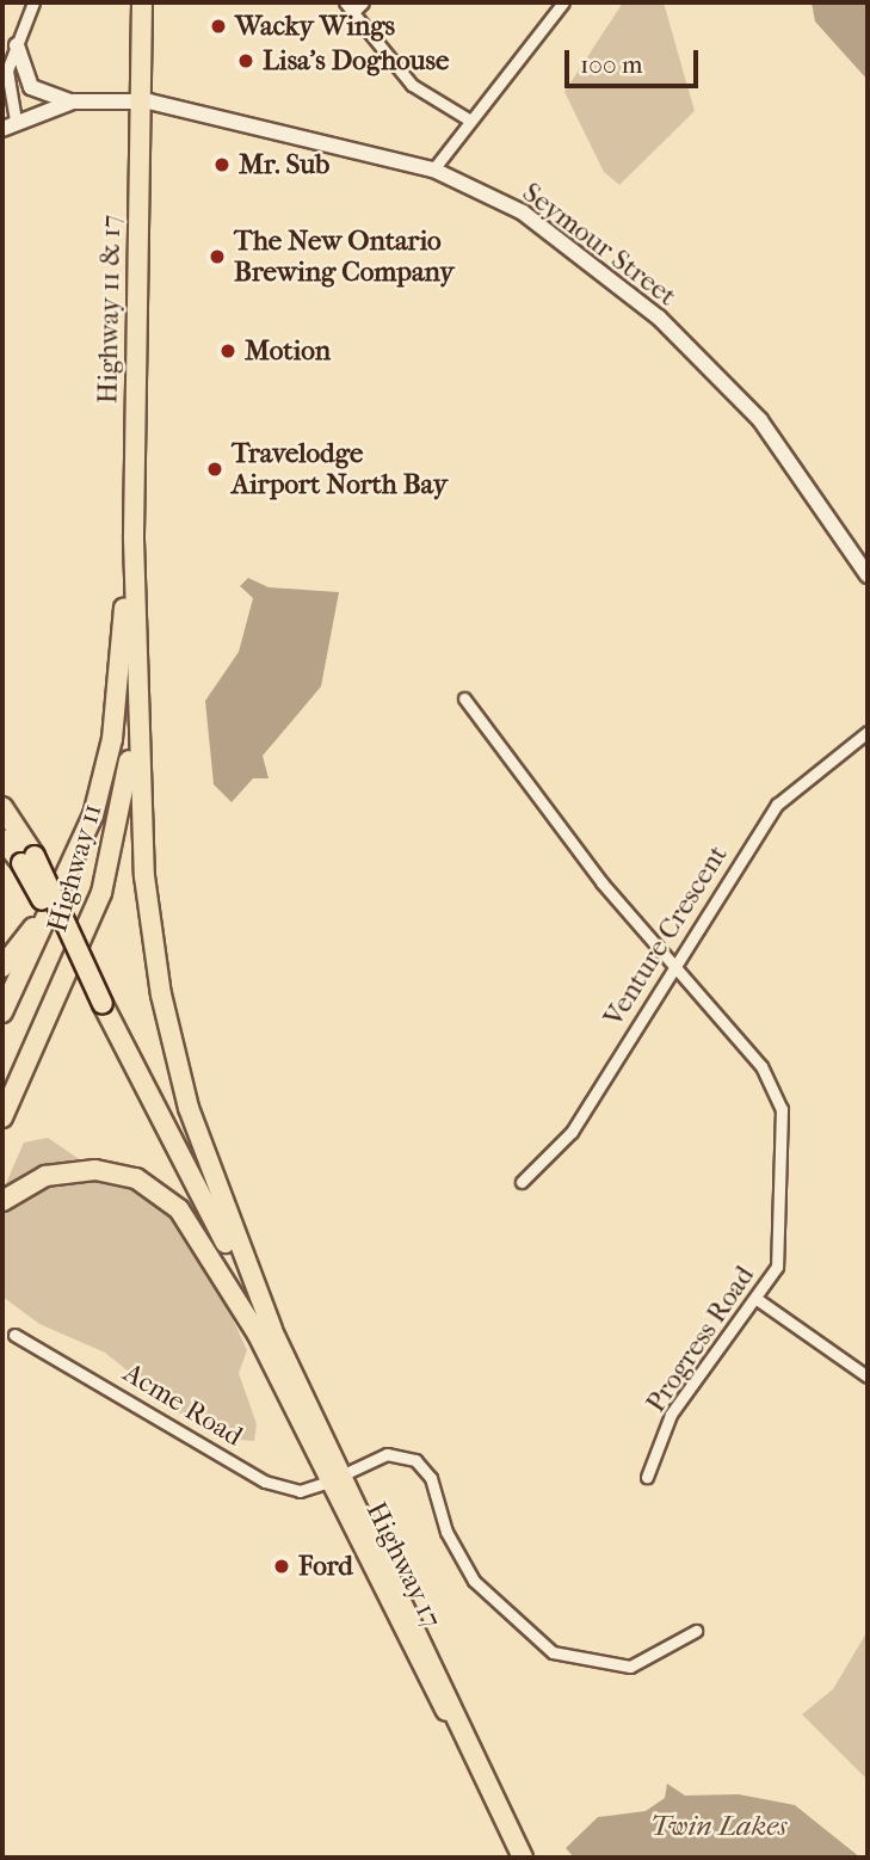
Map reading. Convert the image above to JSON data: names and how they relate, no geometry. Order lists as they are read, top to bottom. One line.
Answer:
{"streets":{"highway":["Highway 11 & 17","Highway 11","Highway 17"],"street":["Seymour Street","Venture Crescent","Progress Road","Acme Road"]},"crossings":[["Seymour Street","Highway 11 & 17"],["Highway 11 & 17","Highway 11"],["Venture Crescent","Progress Road"],["Acme Road","Highway 17"]],"water":["Twin Lakes"],"places":["Wacky Wings","Lisa's Doghouse","Mr. Sub","The New Ontario Brewing Company","Motion","Travelodge Airport North Bay","Ford"],"scale_bar":"100 m"}
